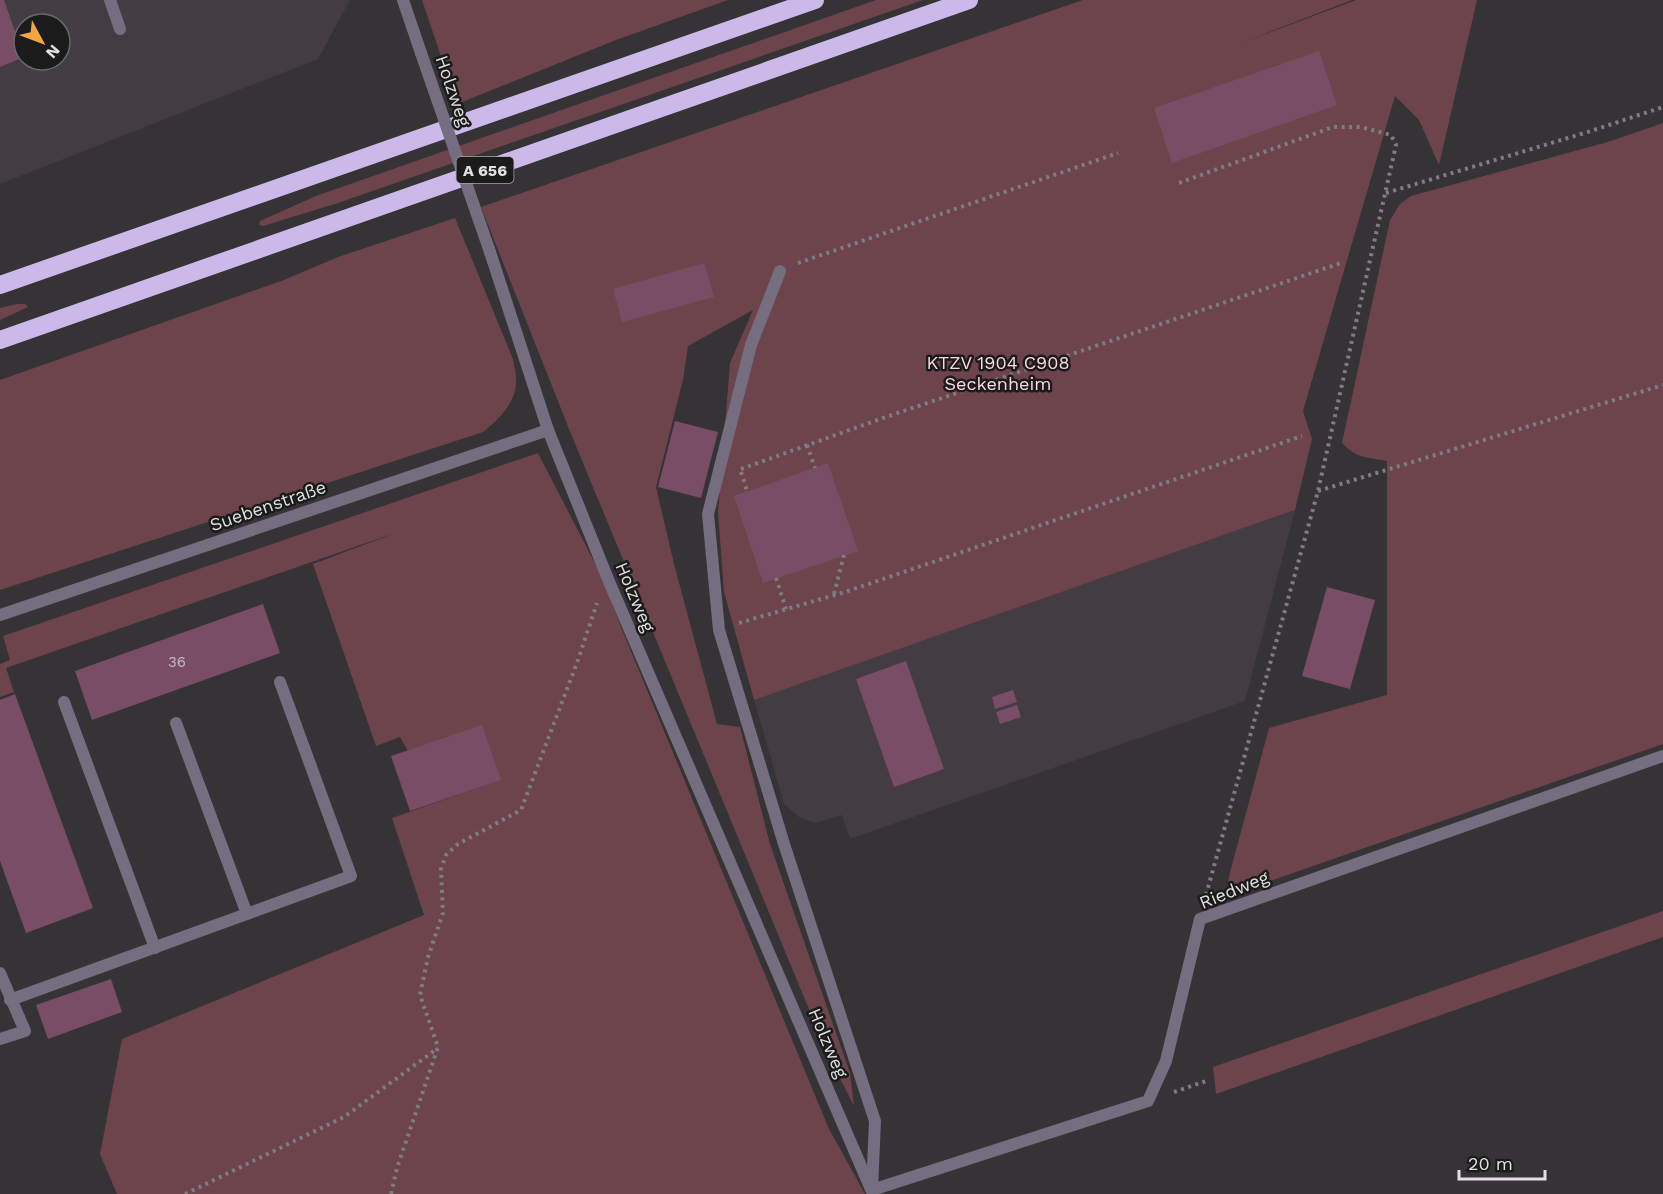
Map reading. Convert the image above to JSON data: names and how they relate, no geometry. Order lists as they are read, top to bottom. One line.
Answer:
{"streets":{"highway":["A 656"],"street":["Holzweg","Suebenstraße","Riedweg"]},"crossings":[["Holzweg","Suebenstraße"]],"parks":["KTZV 1904 C908 Seckenheim"],"house_numbers":["36"],"scale_bar":"20 m","north":"bottom right"}
